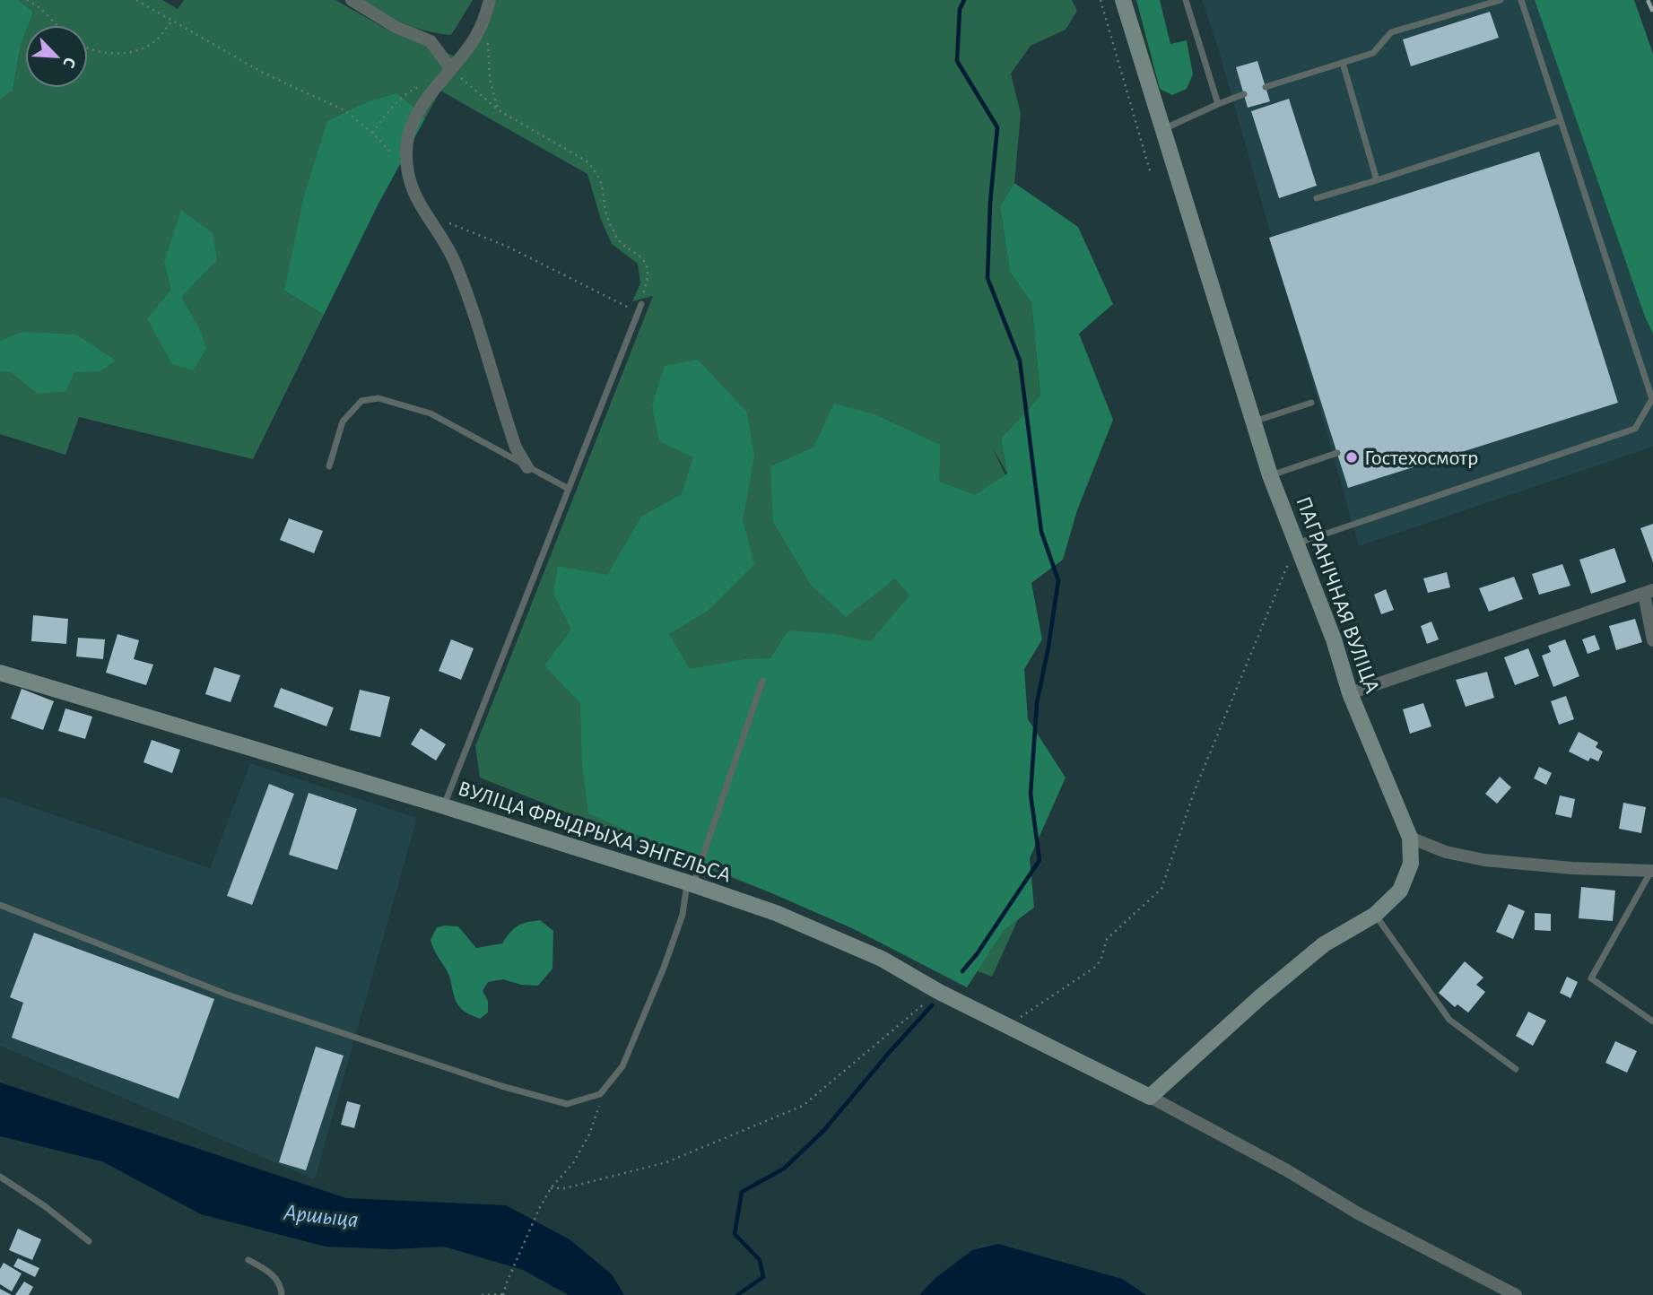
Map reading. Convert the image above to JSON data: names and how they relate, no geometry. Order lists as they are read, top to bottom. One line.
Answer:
{"streets":{"street":["ПАГРАНІЧНАЯ ВУЛІЦА","ВУЛІЦА ФРЫДРЫХА ЭНГЕЛЬСА"]},"crossings":[["ПАГРАНІЧНАЯ ВУЛІЦА","ВУЛІЦА ФРЫДРЫХА ЭНГЕЛЬСА"]],"water":["Аршыца"],"places":["Гостехосмотр"],"north":"bottom right"}
